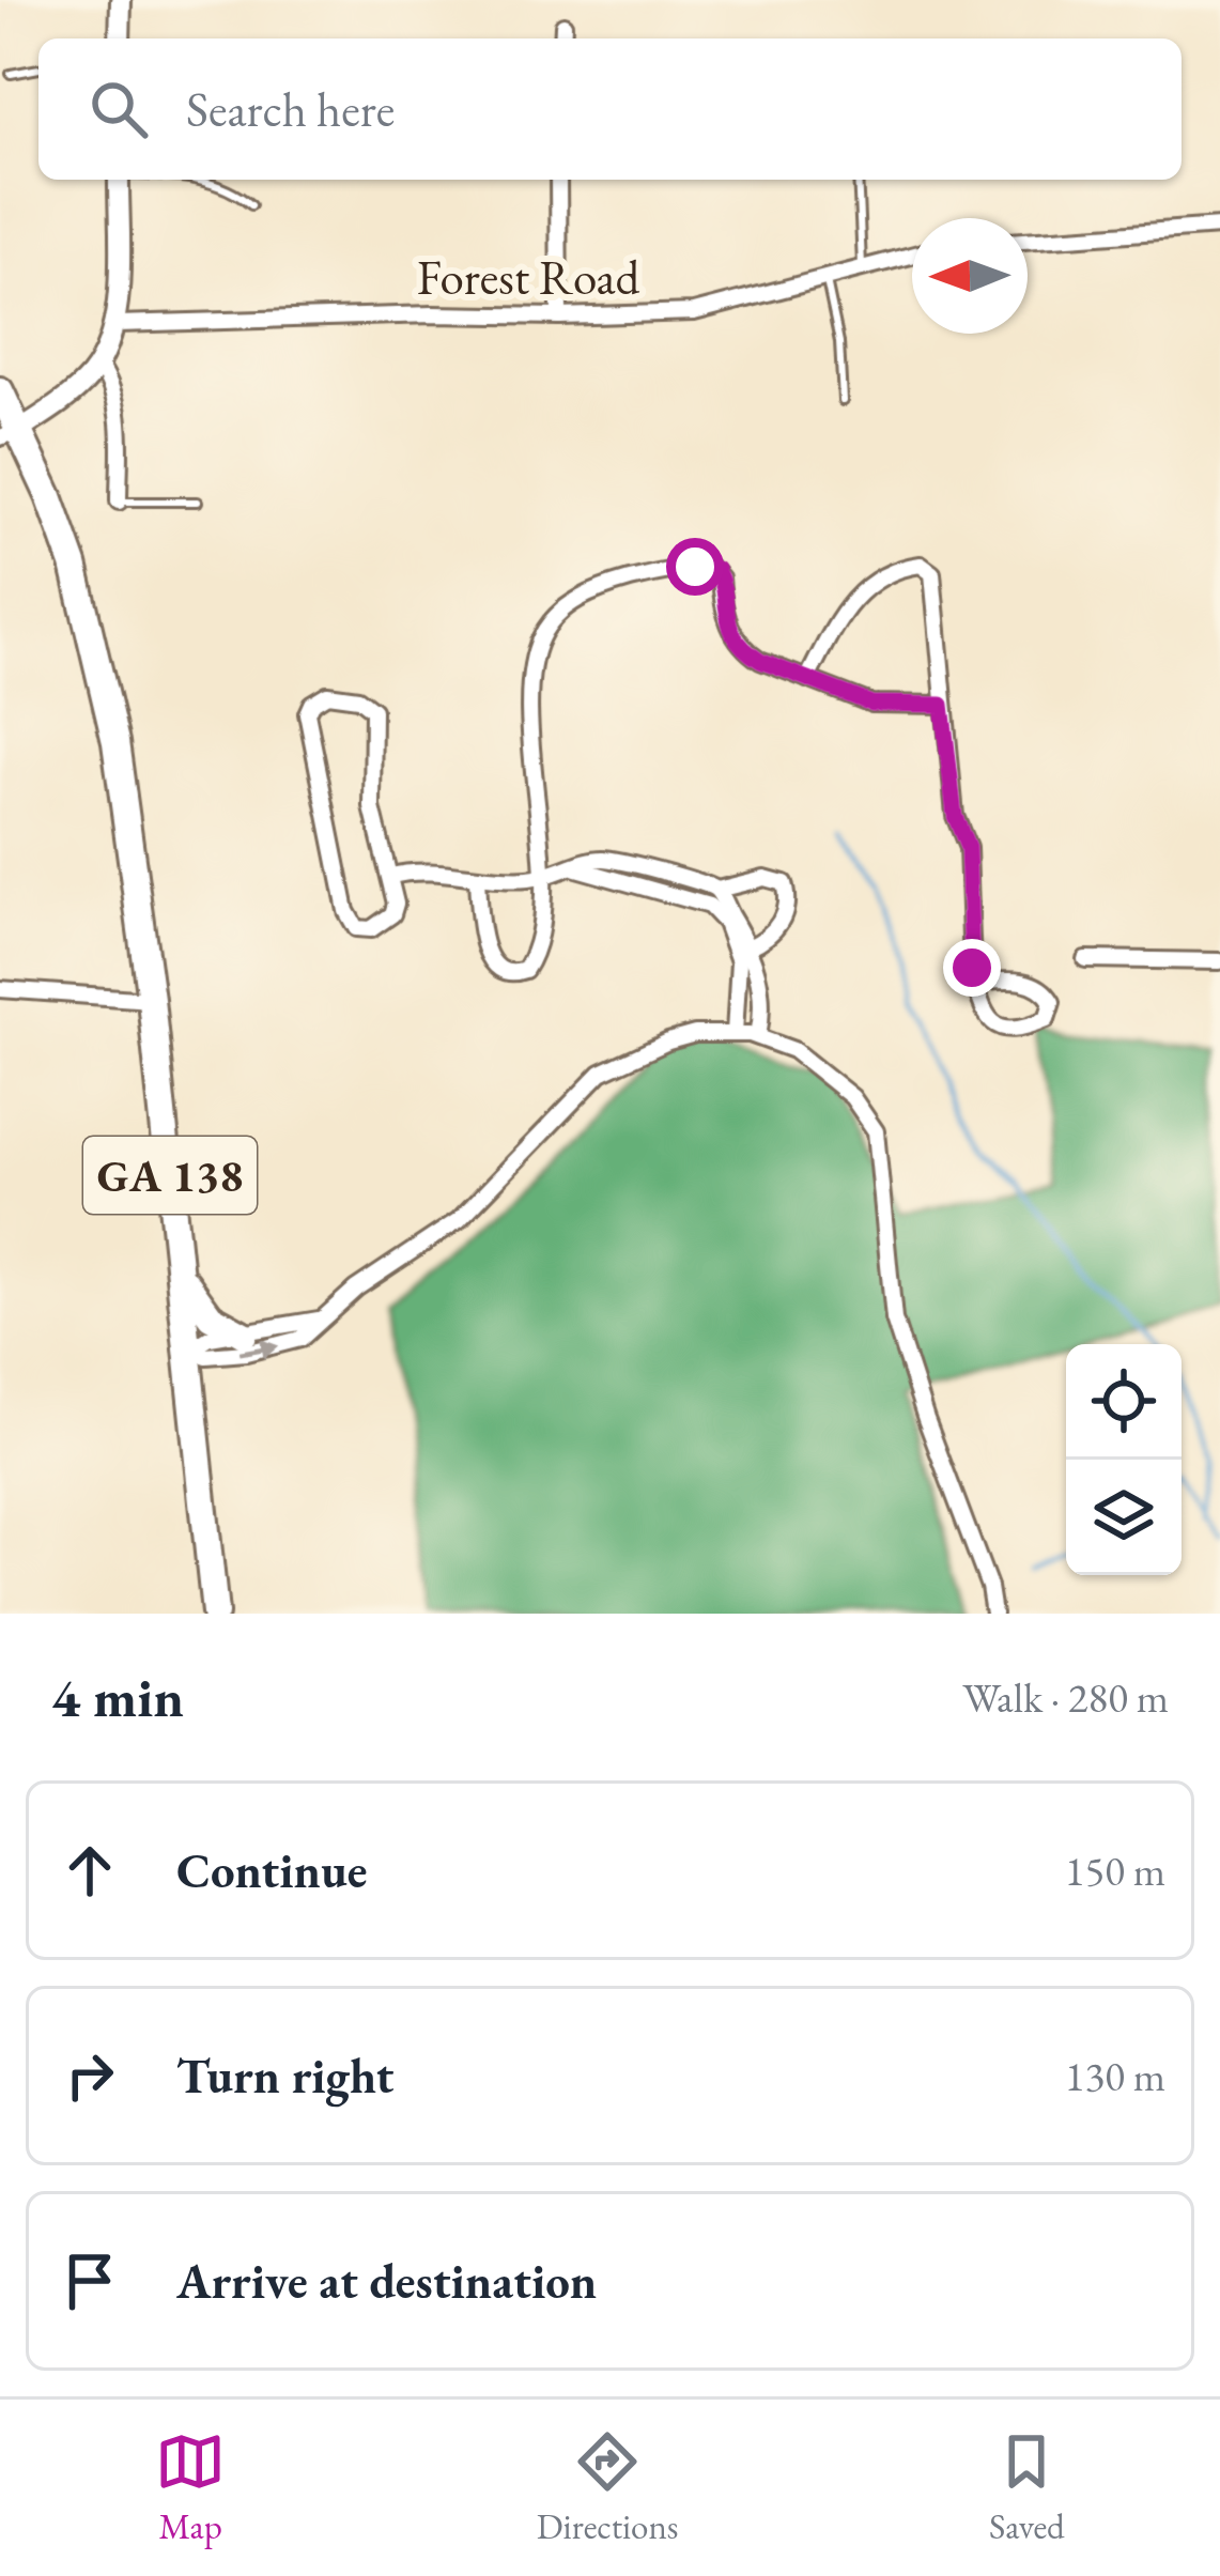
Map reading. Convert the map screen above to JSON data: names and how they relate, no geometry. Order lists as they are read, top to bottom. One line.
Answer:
{"streets":{"highway":["GA 138"],"street":["Forest Road"]},"north":"left","page":{"search":"Search here","heading":["4 min","Walk · 280 m"],"list":[["Continue","150 m"],["Turn right","130 m"],"Arrive at destination"],"nav":["Map","Directions","Saved"]}}
